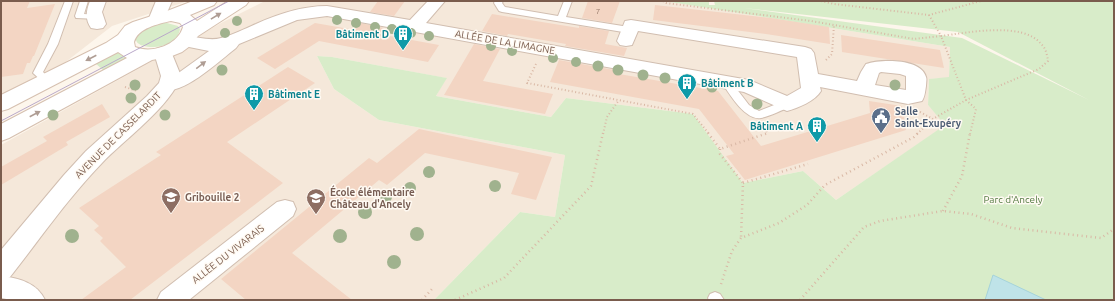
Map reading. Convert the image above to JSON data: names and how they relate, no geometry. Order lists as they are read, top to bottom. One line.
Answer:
{"streets":{"main road":["AVENUE DE CASSELARDIT"],"street":["ALLÉE DE LA LIMAGNE","ALLÉE DU VIVARAIS"]},"parks":["Parc d'Ancely"],"places":{"building":["Bâtiment D","Bâtiment B","Bâtiment E","Bâtiment A"],"public building":["Salle Saint-Exupéry"],"school or university":["Gribouille 2","École élémentaire Château d'Ancely"]},"house_numbers":["7"]}
